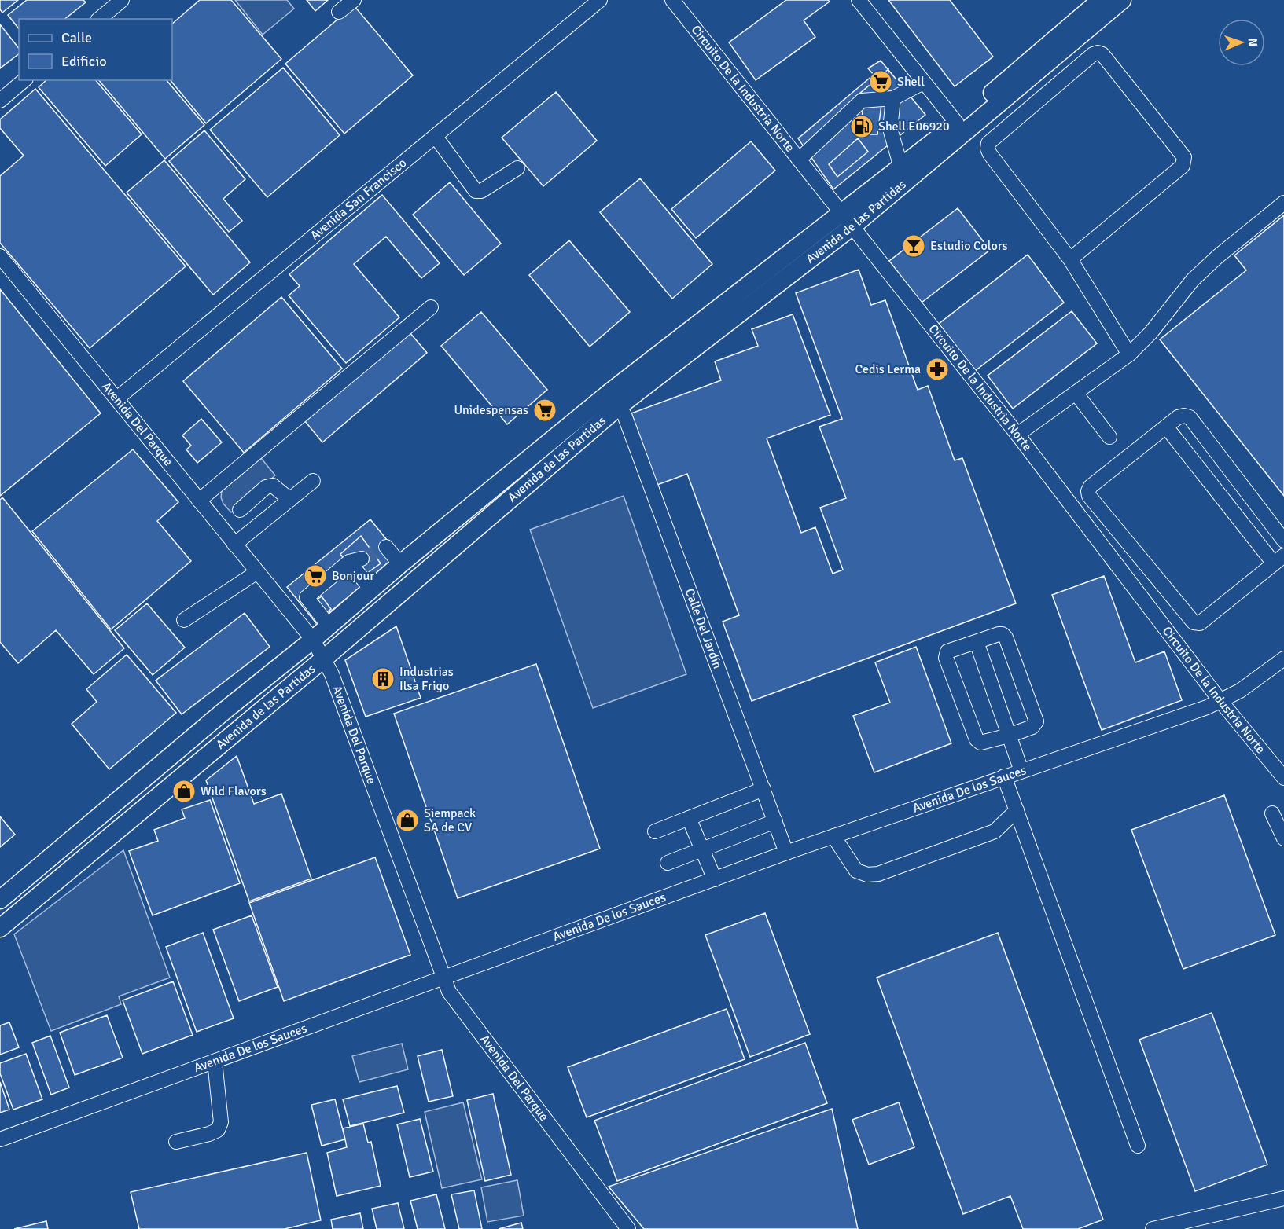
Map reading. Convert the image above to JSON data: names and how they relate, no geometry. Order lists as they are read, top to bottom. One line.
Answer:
{"streets":{"main road":["Avenida de las Partidas"],"street":["Circuito De la Industria Norte","Avenida San Francisco","Avenida Del Parque","Calle Del Jardín","Avenida De los Sauces"]},"crossings":[["Circuito De la Industria Norte","Avenida de las Partidas"],["Circuito De la Industria Norte","Avenida De los Sauces"],["Avenida San Francisco","Avenida Del Parque"],["Avenida de las Partidas","Avenida Del Parque"],["Avenida de las Partidas","Calle Del Jardín"],["Avenida Del Parque","Avenida De los Sauces"],["Calle Del Jardín","Avenida De los Sauces"]],"places":{"supermarket":["Shell","Unidespensas","Bonjour"],"fuel station":["Shell E06920"],"bar":["Estudio Colors"],"pharmacy":["Cedis Lerma"],"building":["Industrias Ilsa Frigo"],"shop":["Wild Flavors","Siempack SA de CV"]},"legend":["Calle","Edificio"],"north":"right"}
